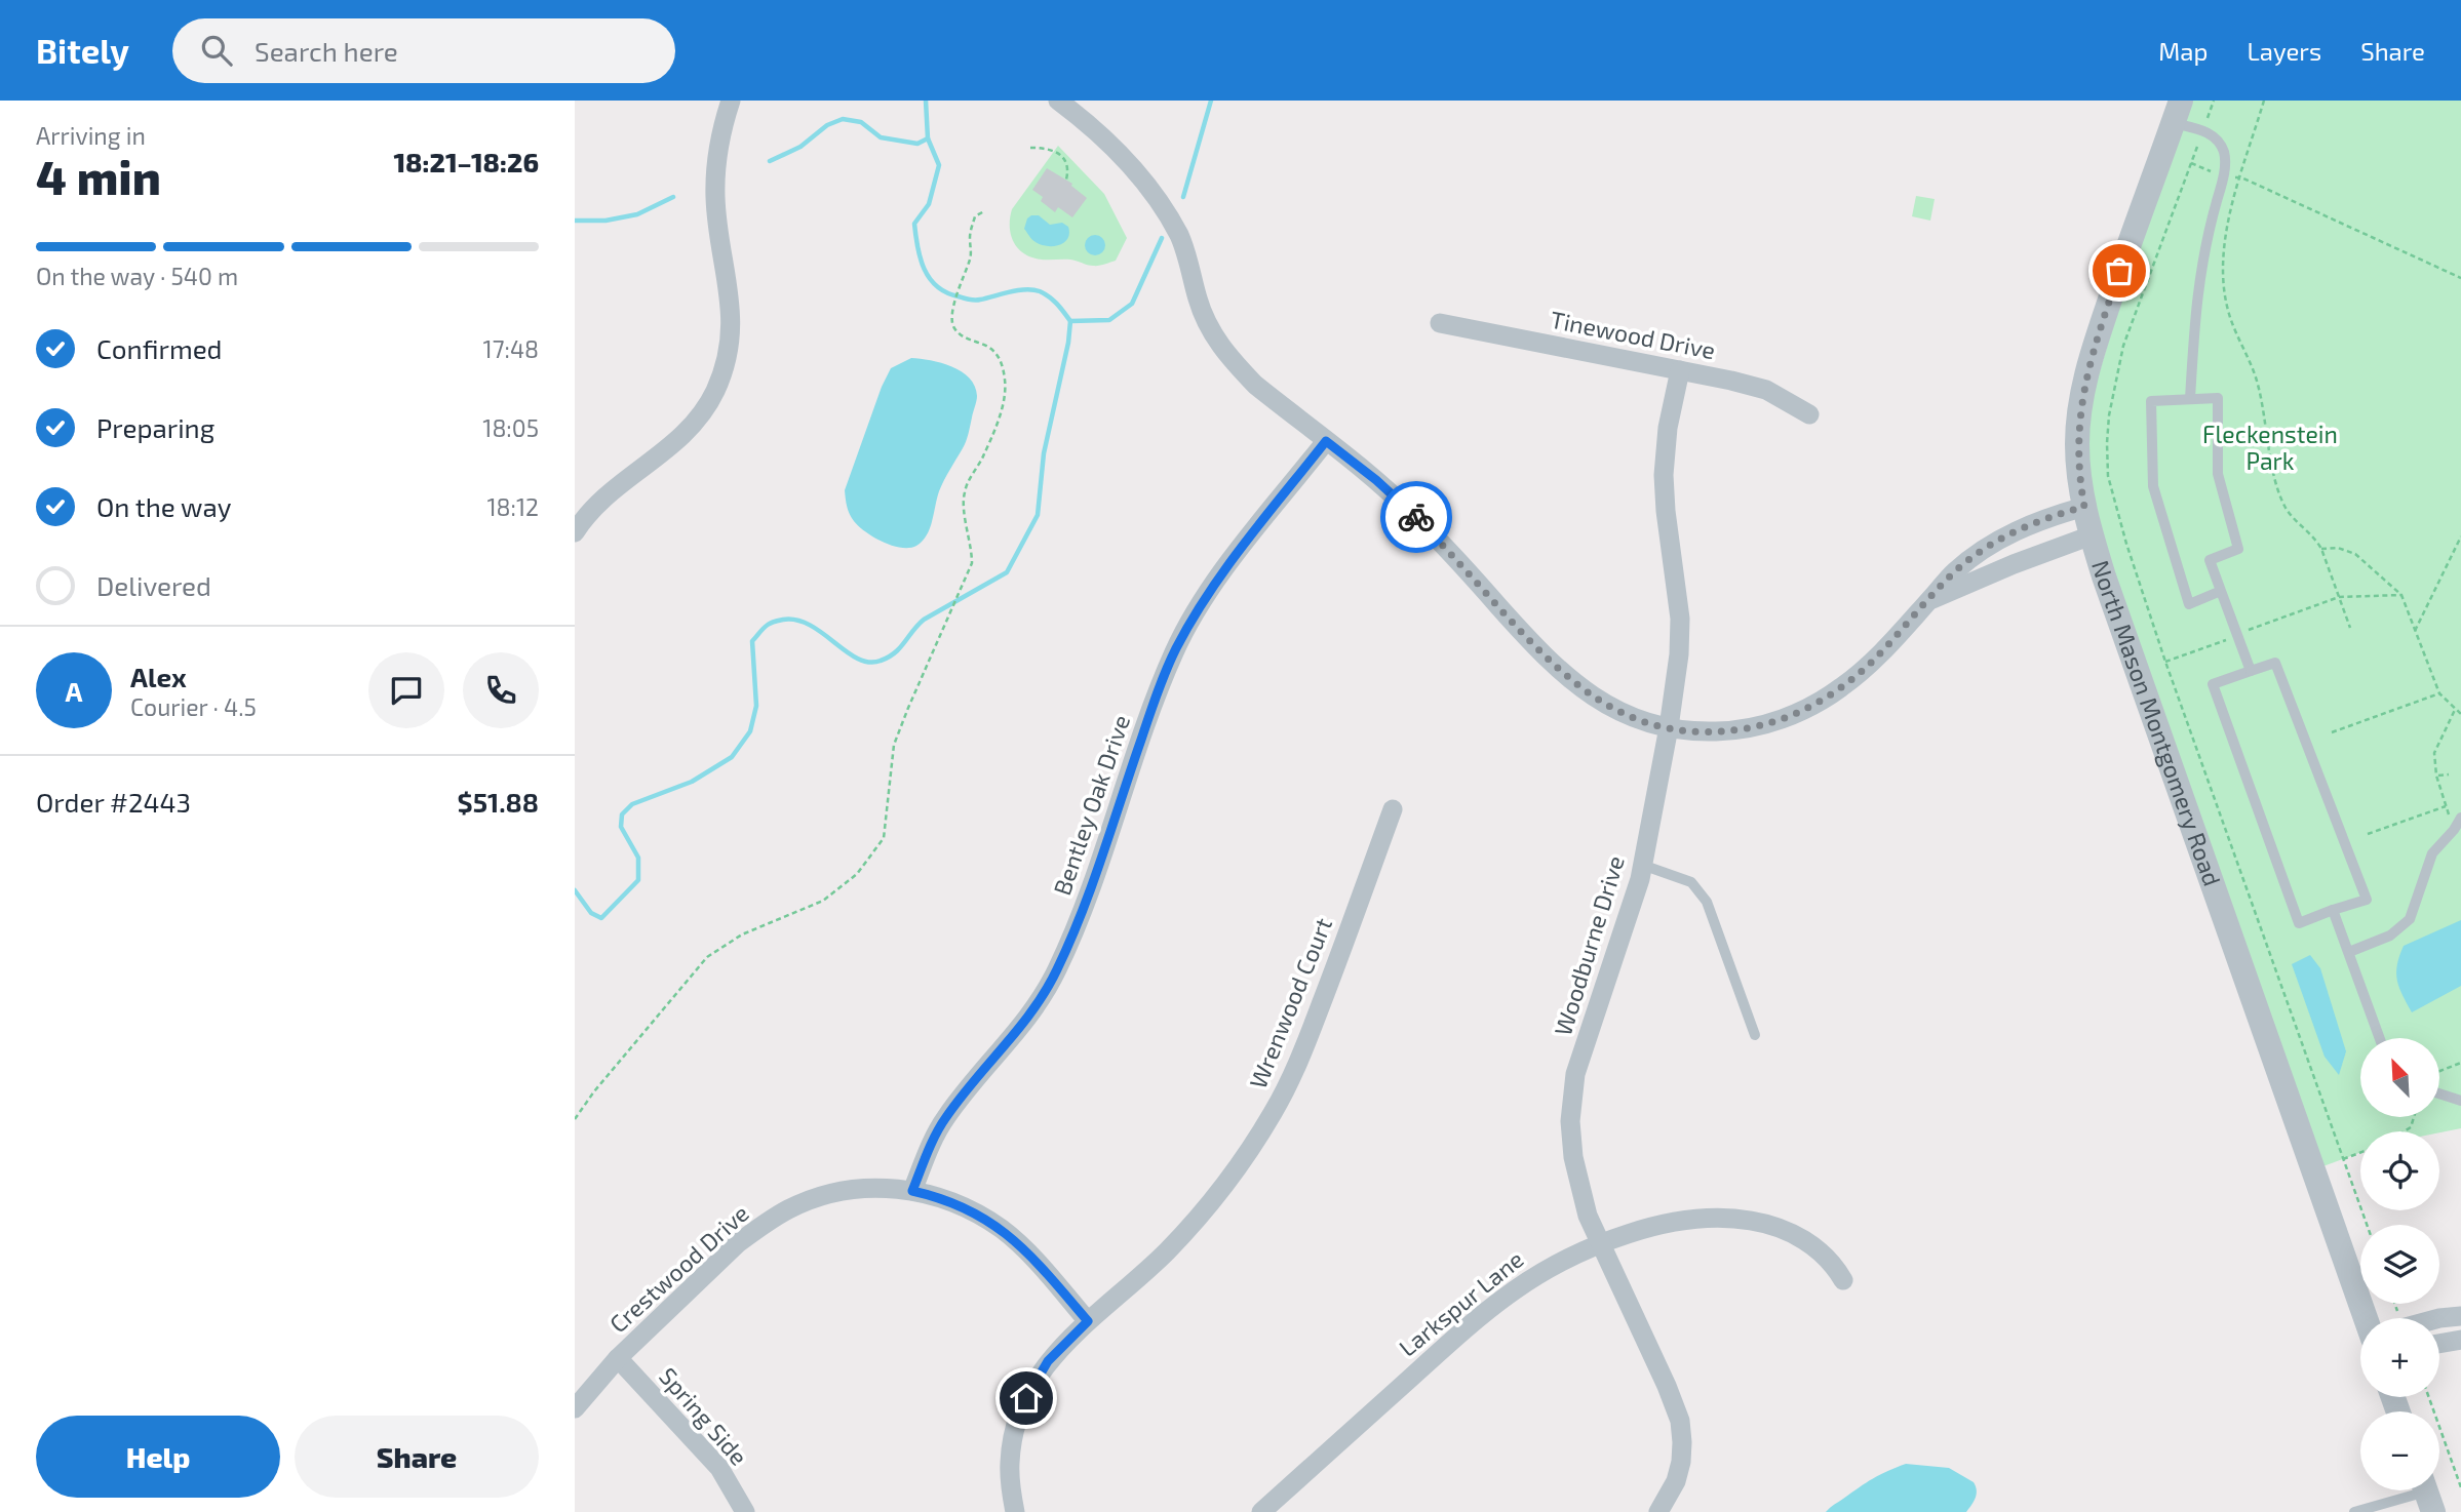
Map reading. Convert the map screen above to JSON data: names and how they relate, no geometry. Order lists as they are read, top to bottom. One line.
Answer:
{"streets":{"street":["Tinewood Drive","North Mason Montgomery Road","Bentley Oak Drive","Woodburne Drive","Wrenwood Court","Crestwood Drive","Larkspur Lane","Spring Side"]},"crossings":[["Tinewood Drive","Woodburne Drive"],["Bentley Oak Drive","Crestwood Drive"],["Woodburne Drive","Larkspur Lane"],["Wrenwood Court","Crestwood Drive"],["Crestwood Drive","Spring Side"]],"parks":["Fleckenstein Park"],"north":"top left","page":{"header":"Bitely","search":"Search here","nav":["Map","Layers","Share"],"heading":["4 min","Arriving in","18:21–18:26"],"panel":["Alex","Courier · 4.5","Order #2443","$51.88"],"bar":"On the way · 540 m","list":[["Confirmed","17:48"],["Preparing","18:05"],["On the way","18:12"],"Delivered"],"round":"A","map_buttons":["+","−"],"buttons":["Help","Share"]}}
